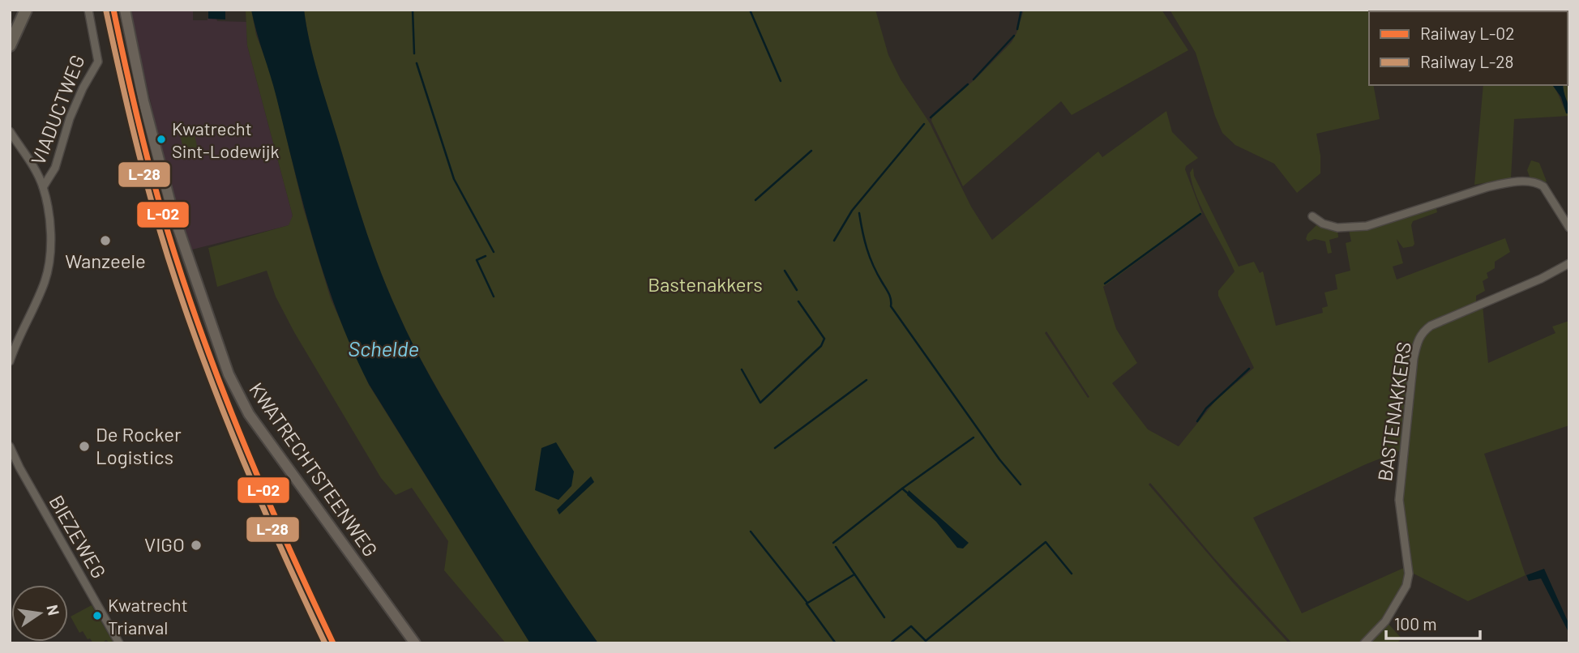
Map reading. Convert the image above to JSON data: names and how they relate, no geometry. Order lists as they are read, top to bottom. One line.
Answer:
{"streets":{"street":["VIADUCTWEG","BASTENAKKERS","KWATRECHTSTEENWEG","BIEZEWEG"]},"water":["Schelde"],"parks":["Bastenakkers"],"places":["Kwatrecht Sint-Lodewijk","Wanzeele","De Rocker Logistics","VIGO","Kwatrecht Trianval"],"lines":["rail line L-02","rail line L-28"],"legend":["Railway L-02","Railway L-28"],"scale_bar":"100 m","north":"right"}
